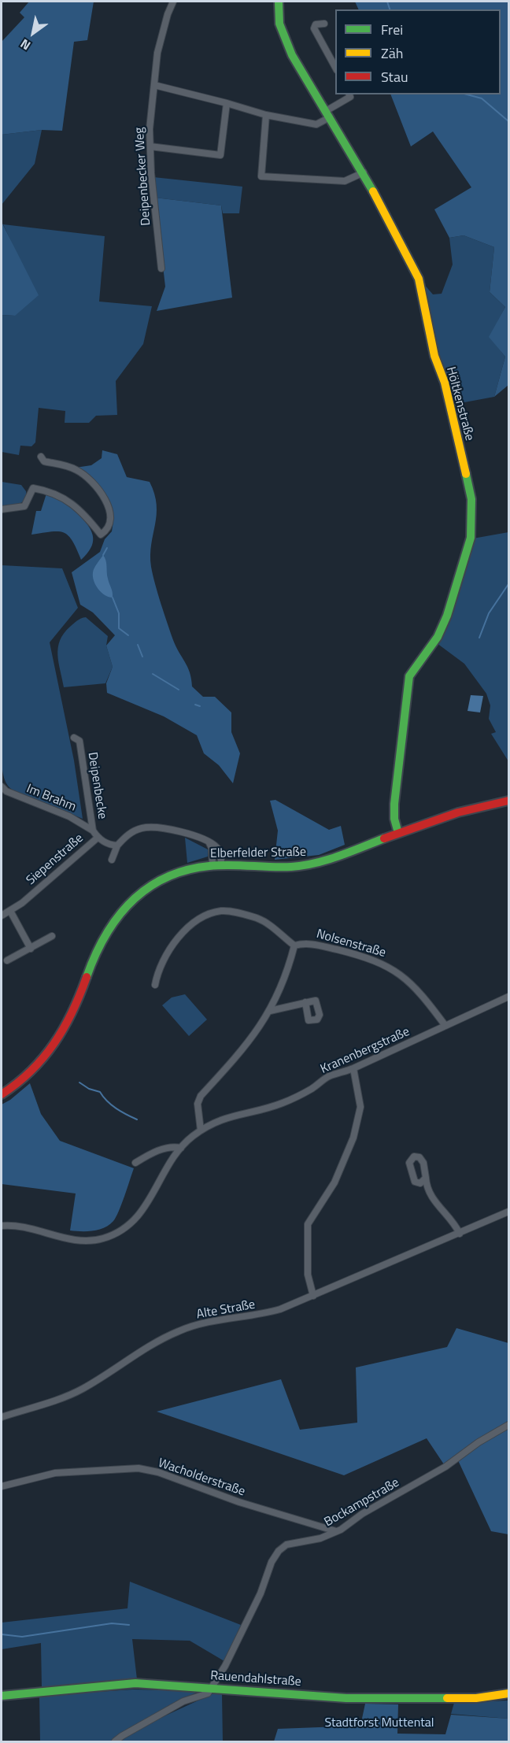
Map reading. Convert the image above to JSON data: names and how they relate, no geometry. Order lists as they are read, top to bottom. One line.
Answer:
{"streets":{"street":["Deipenbecker Weg","Höltkenstraße","Deipenbecke","Im Brahm","Elberfelder Straße","Siepenstraße","Nolsenstraße","Kranenbergstraße","Alte Straße","Wacholderstraße","Bockampstraße","Rauendahlstraße"]},"crossings":[["Höltkenstraße","Elberfelder Straße"],["Deipenbecke","Im Brahm"],["Deipenbecke","Siepenstraße"],["Nolsenstraße","Kranenbergstraße"],["Wacholderstraße","Bockampstraße"],["Bockampstraße","Rauendahlstraße"]],"parks":["Stadtforst Muttental"],"legend":["Frei","Zäh","Stau"],"north":"bottom left"}
